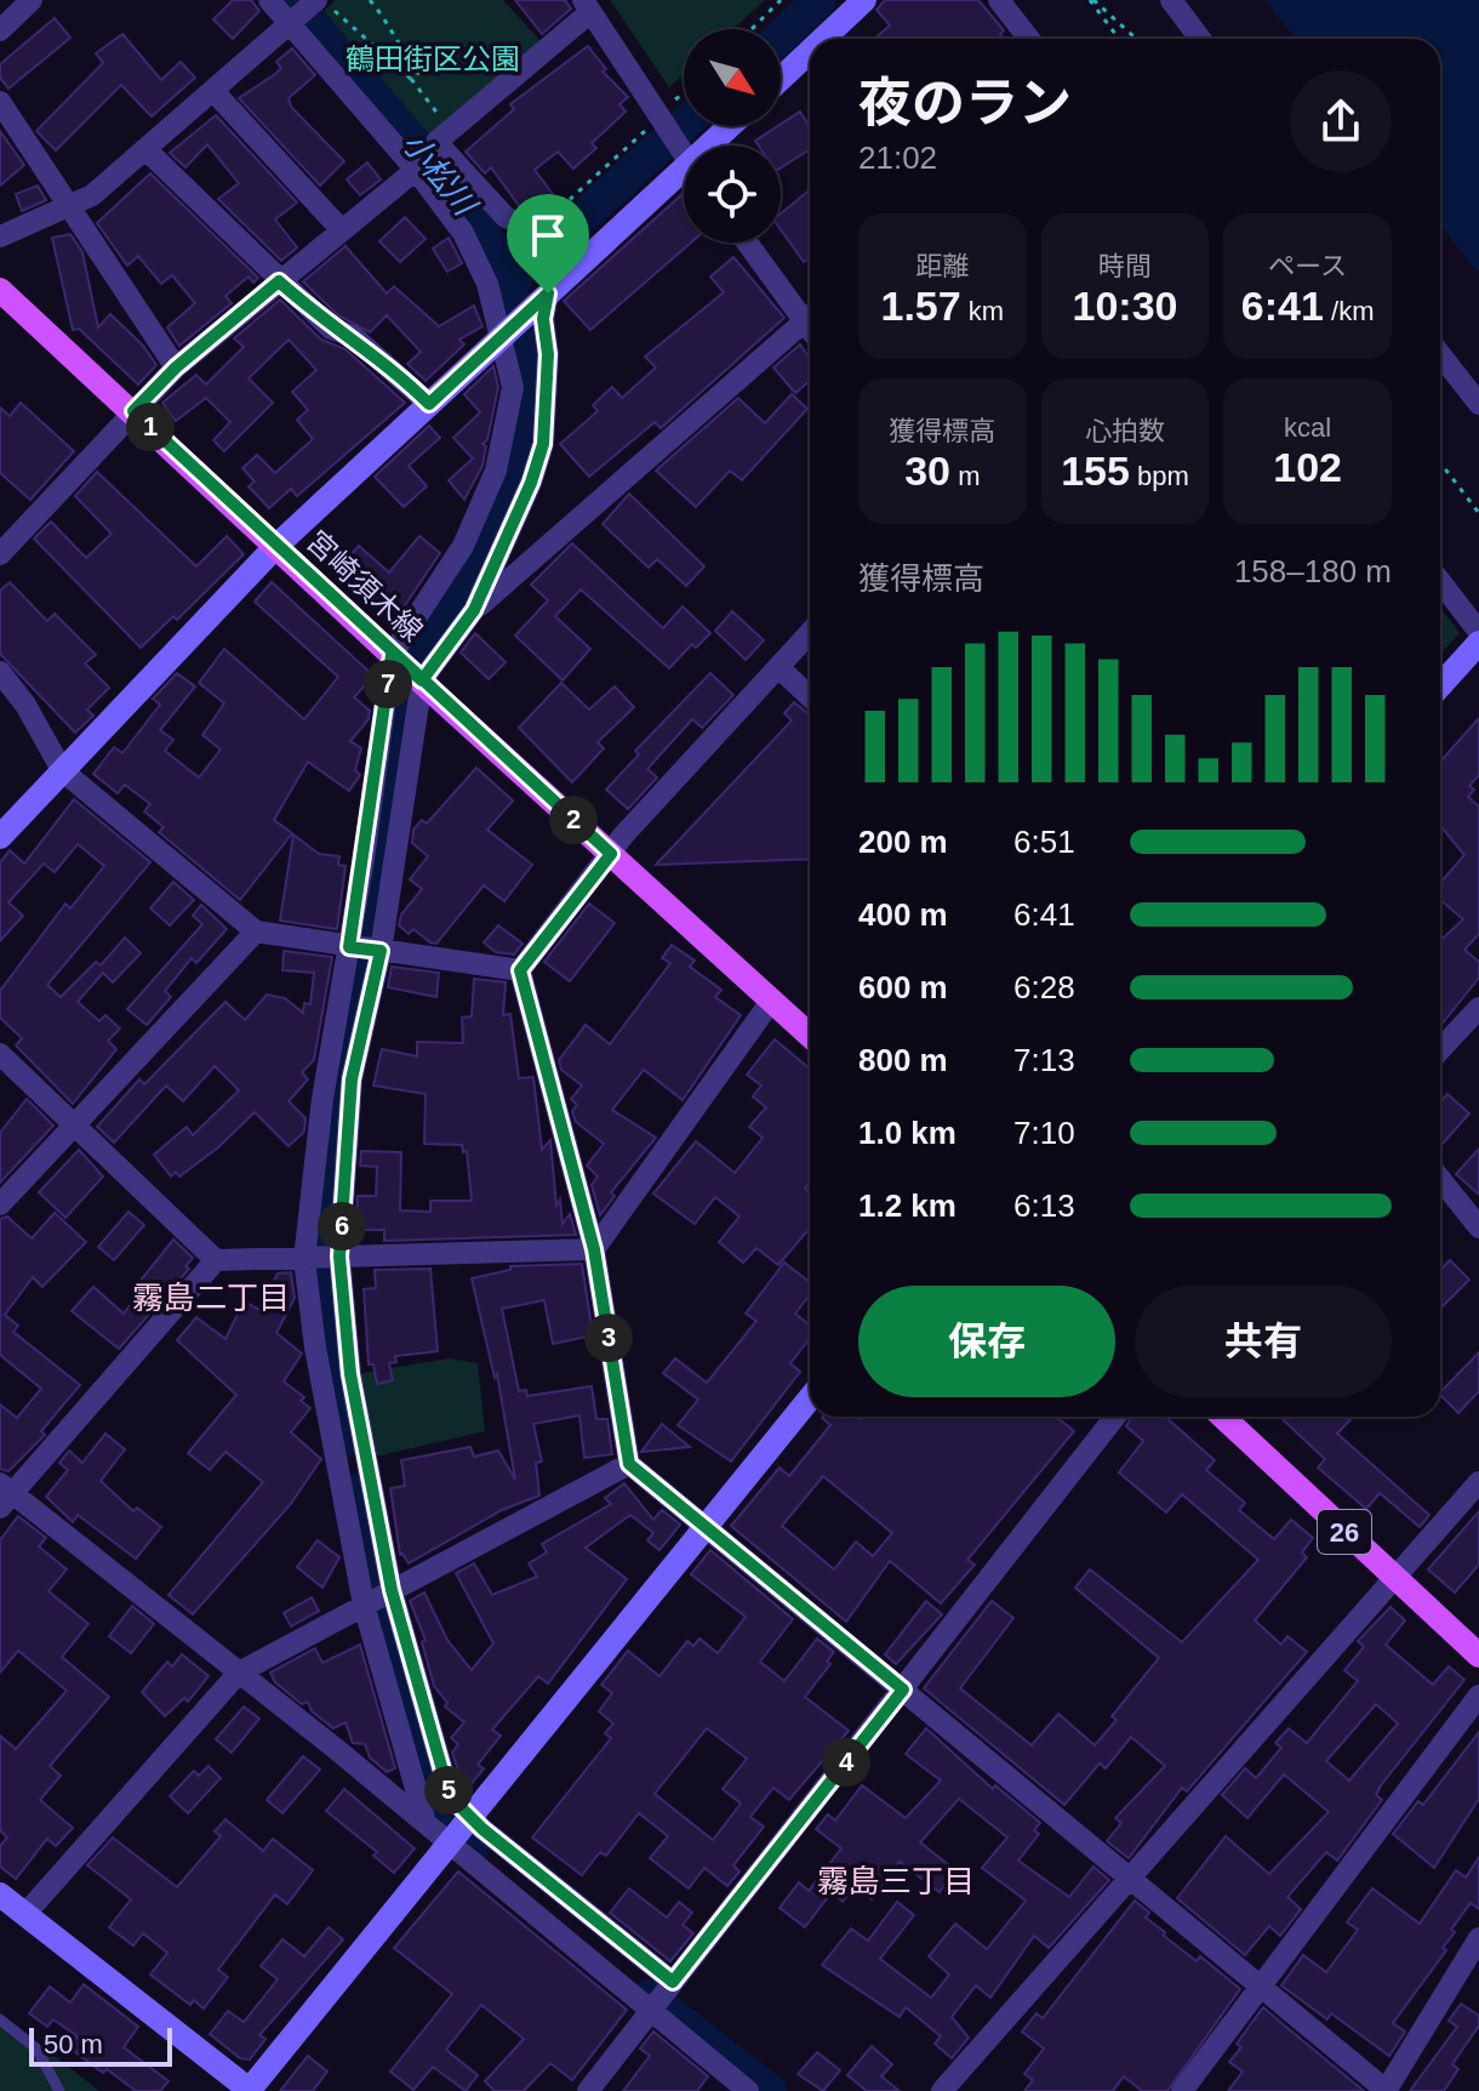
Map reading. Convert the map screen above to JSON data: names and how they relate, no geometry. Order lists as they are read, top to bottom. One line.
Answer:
{"streets":{"main road":["宮崎須木線","26"]},"districts":["霧島二丁目","霧島三丁目"],"water":["小松川"],"parks":["鶴田街区公園"],"scale_bar":"50 m","north":"bottom right","page":{"heading":["夜のラン","21:02"],"stats":[["距離","1.57 km"],["時間","10:30"],["ペース","6:41 /km"],["獲得標高","30 m"],["心拍数","155 bpm"],["kcal","102"]],"pins":["1","7","2","6","3","4","5"],"chart":["獲得標高","158–180 m"],"list":[{"name":"200 m","note":"6:51"},{"name":"400 m","note":"6:41"},{"name":"600 m","note":"6:28"},{"name":"800 m","note":"7:13"},{"name":"1.0 km","note":"7:10"},{"name":"1.2 km","note":"6:13"}],"buttons":["保存","共有"],"scale":"50 m"}}
